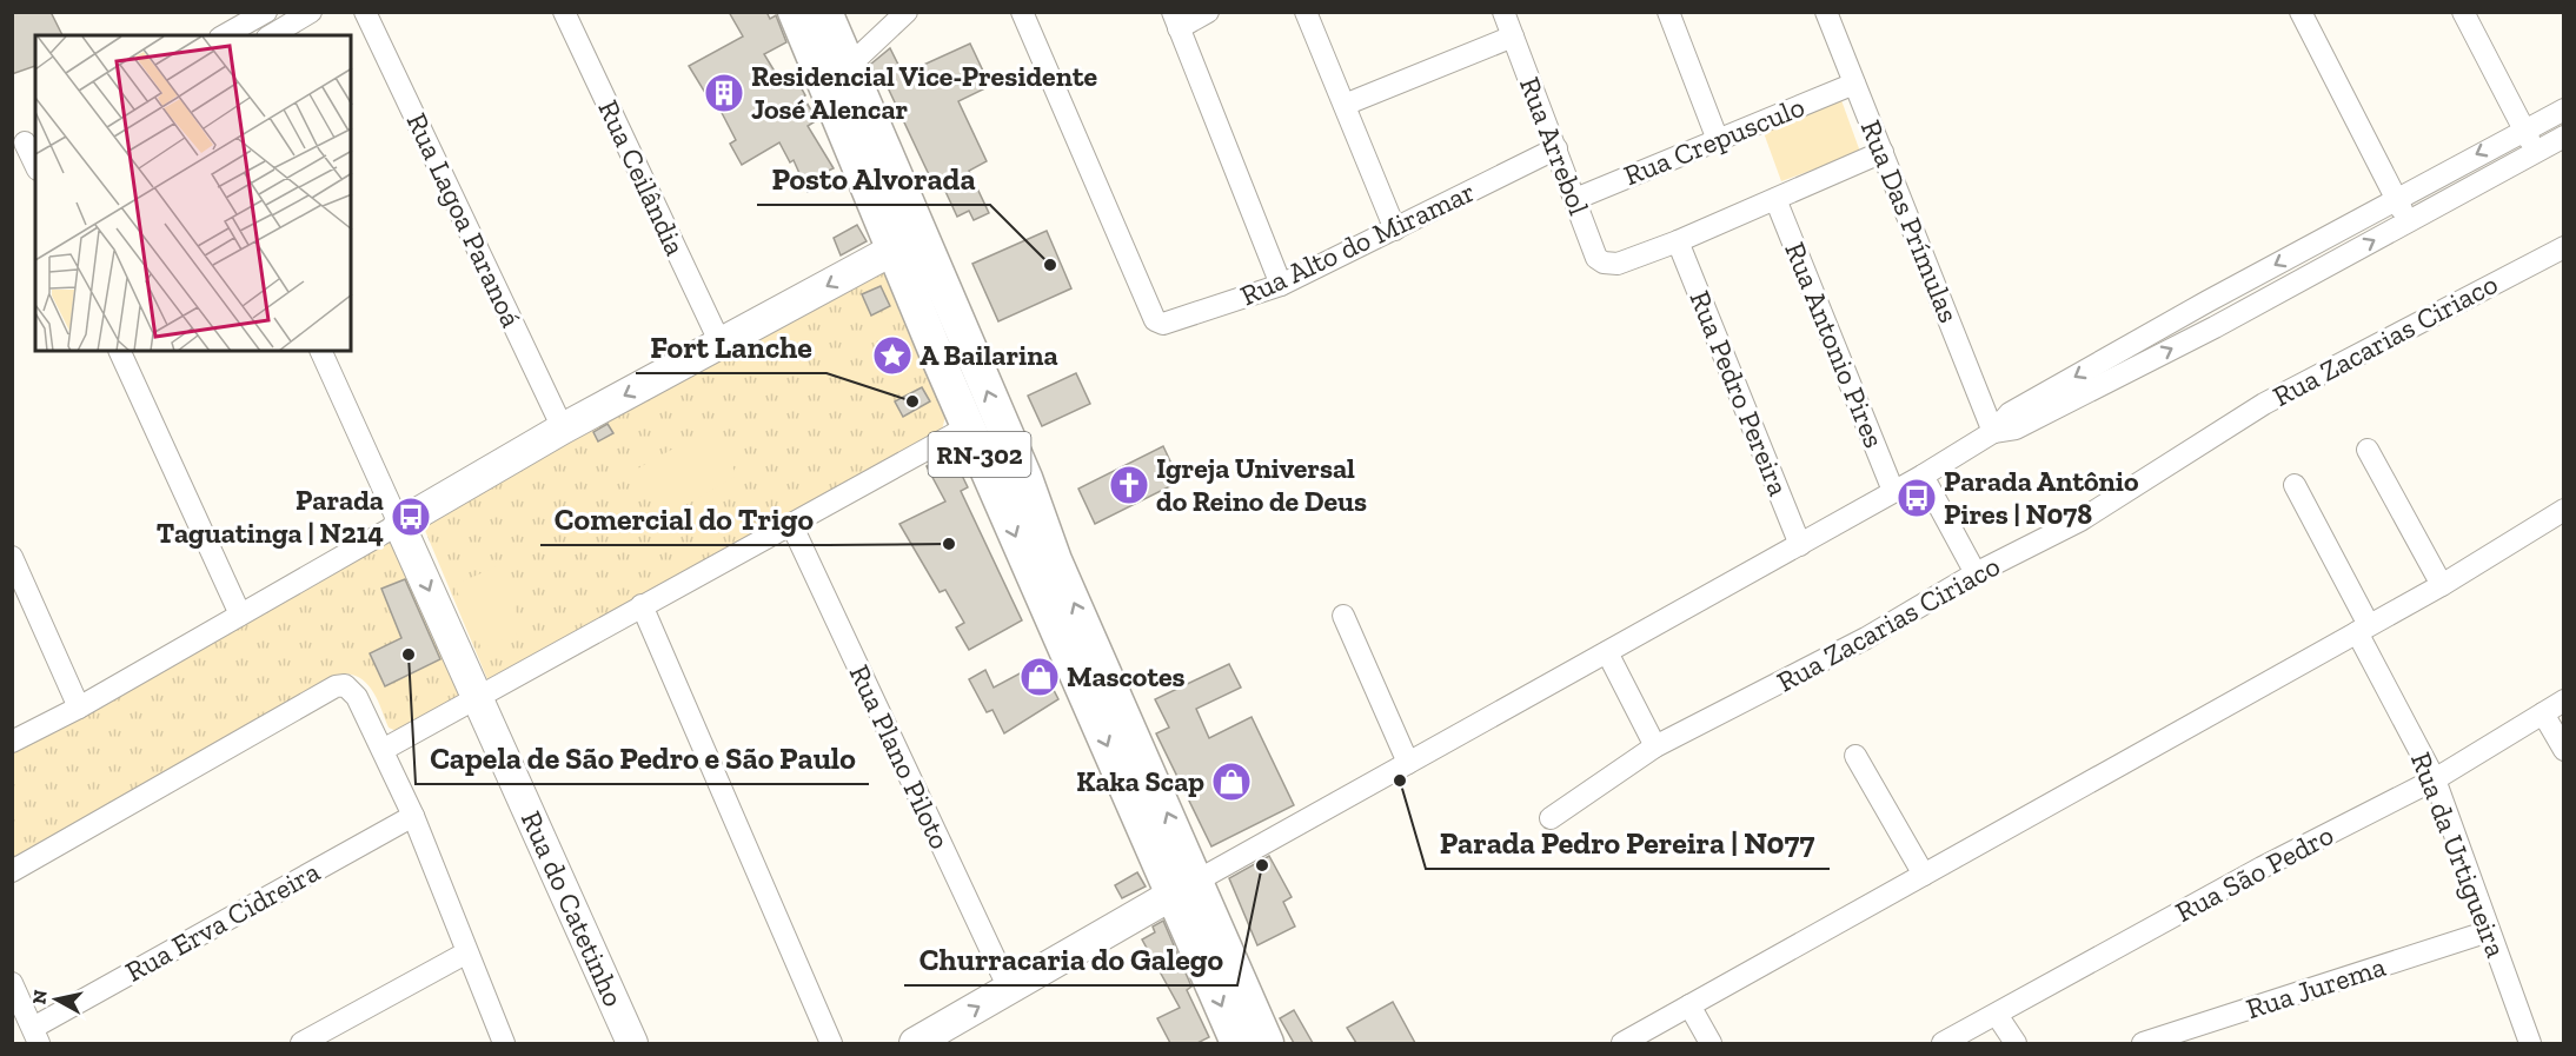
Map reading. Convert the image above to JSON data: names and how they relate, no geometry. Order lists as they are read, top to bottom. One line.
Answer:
{"streets":{"main road":["RN-302","Rua do Catetinho"],"street":["Rua Crepusculo","Rua Arrebol","Rua Ceilândia","Rua Lagoa Paranoá","Rua Das Prímulas","Rua Alto do Miramar","Rua Zacarias Ciriaco","Rua Antonio Pires","Rua Pedro Pereira","Rua Plano Piloto","Rua da Urtigueira","Rua São Pedro","Rua Erva Cidreira","Rua Jurema"]},"crossings":[["Rua Crepusculo","Rua Arrebol"],["Rua Crepusculo","Rua Das Prímulas"],["Rua Arrebol","Rua Alto do Miramar"],["Rua Arrebol","Rua Pedro Pereira"],["Rua da Urtigueira","Rua São Pedro"],["Rua da Urtigueira","Rua Jurema"]],"places":{"building":["Residencial Vice-Presidente José Alencar"],"other":["Posto Alvorada","Fort Lanche","Comercial do Trigo","Capela de São Pedro e São Paulo","Parada Pedro Pereira | N077","Churracaria do Galego"],"place":["A Bailarina"],"church":["Igreja Universal do Reino de Deus"],"bus stop":["Parada Antônio Pires | N078","Parada Taguatinga | N214"],"shop":["Mascotes","Kaka Scap"]},"north":"left"}
